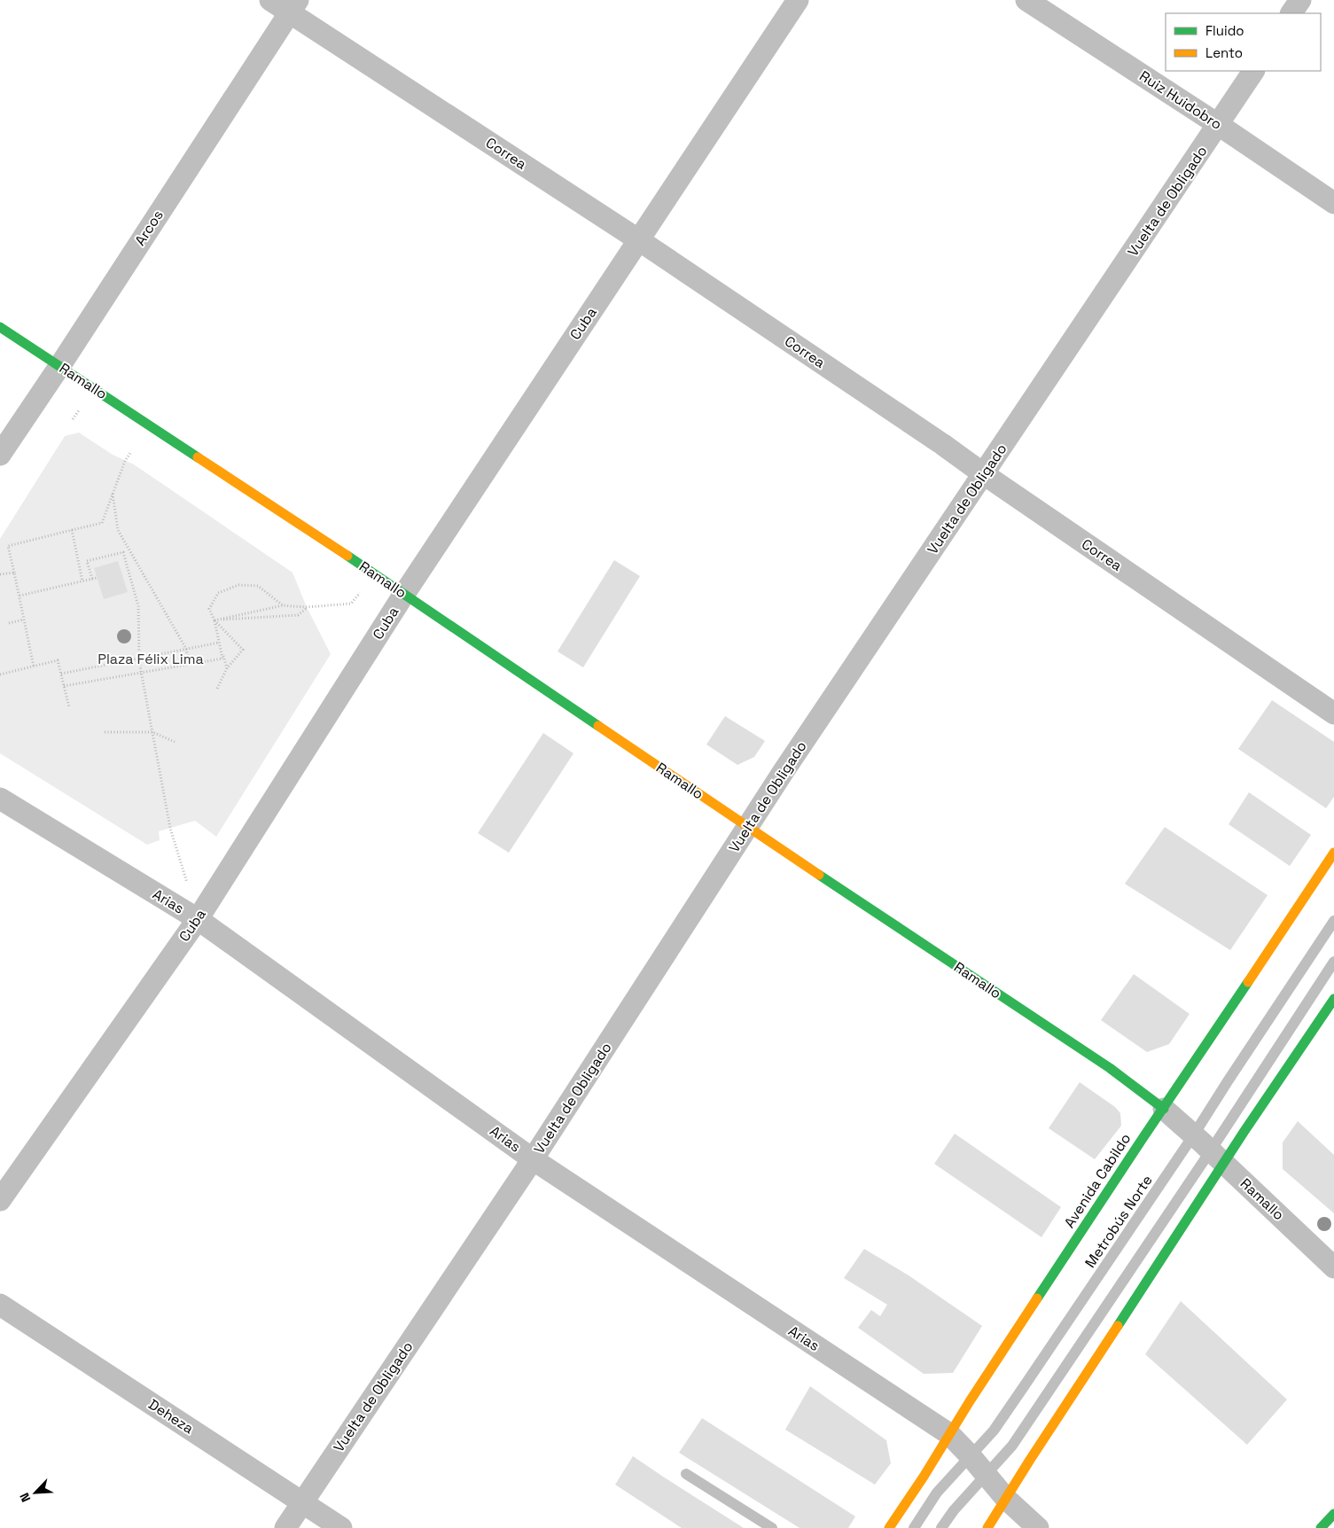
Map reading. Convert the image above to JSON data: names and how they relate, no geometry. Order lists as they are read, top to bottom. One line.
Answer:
{"streets":{"main road":["Ramallo","Avenida Cabildo"],"street":["Ruiz Huidobro","Correa","Vuelta de Obligado","Arcos","Cuba","Arias","Deheza"],"lane":["Metrobús Norte"]},"crossings":[["Ruiz Huidobro","Vuelta de Obligado"],["Correa","Vuelta de Obligado"],["Correa","Arcos"],["Correa","Cuba"],["Vuelta de Obligado","Ramallo"],["Vuelta de Obligado","Arias"],["Vuelta de Obligado","Deheza"],["Arcos","Ramallo"],["Cuba","Ramallo"],["Cuba","Arias"],["Ramallo","Avenida Cabildo"],["Ramallo","Metrobús Norte"],["Arias","Avenida Cabildo"],["Arias","Metrobús Norte"]],"parks":["Plaza Félix Lima"],"legend":["Fluido","Lento"],"north":"bottom left"}
